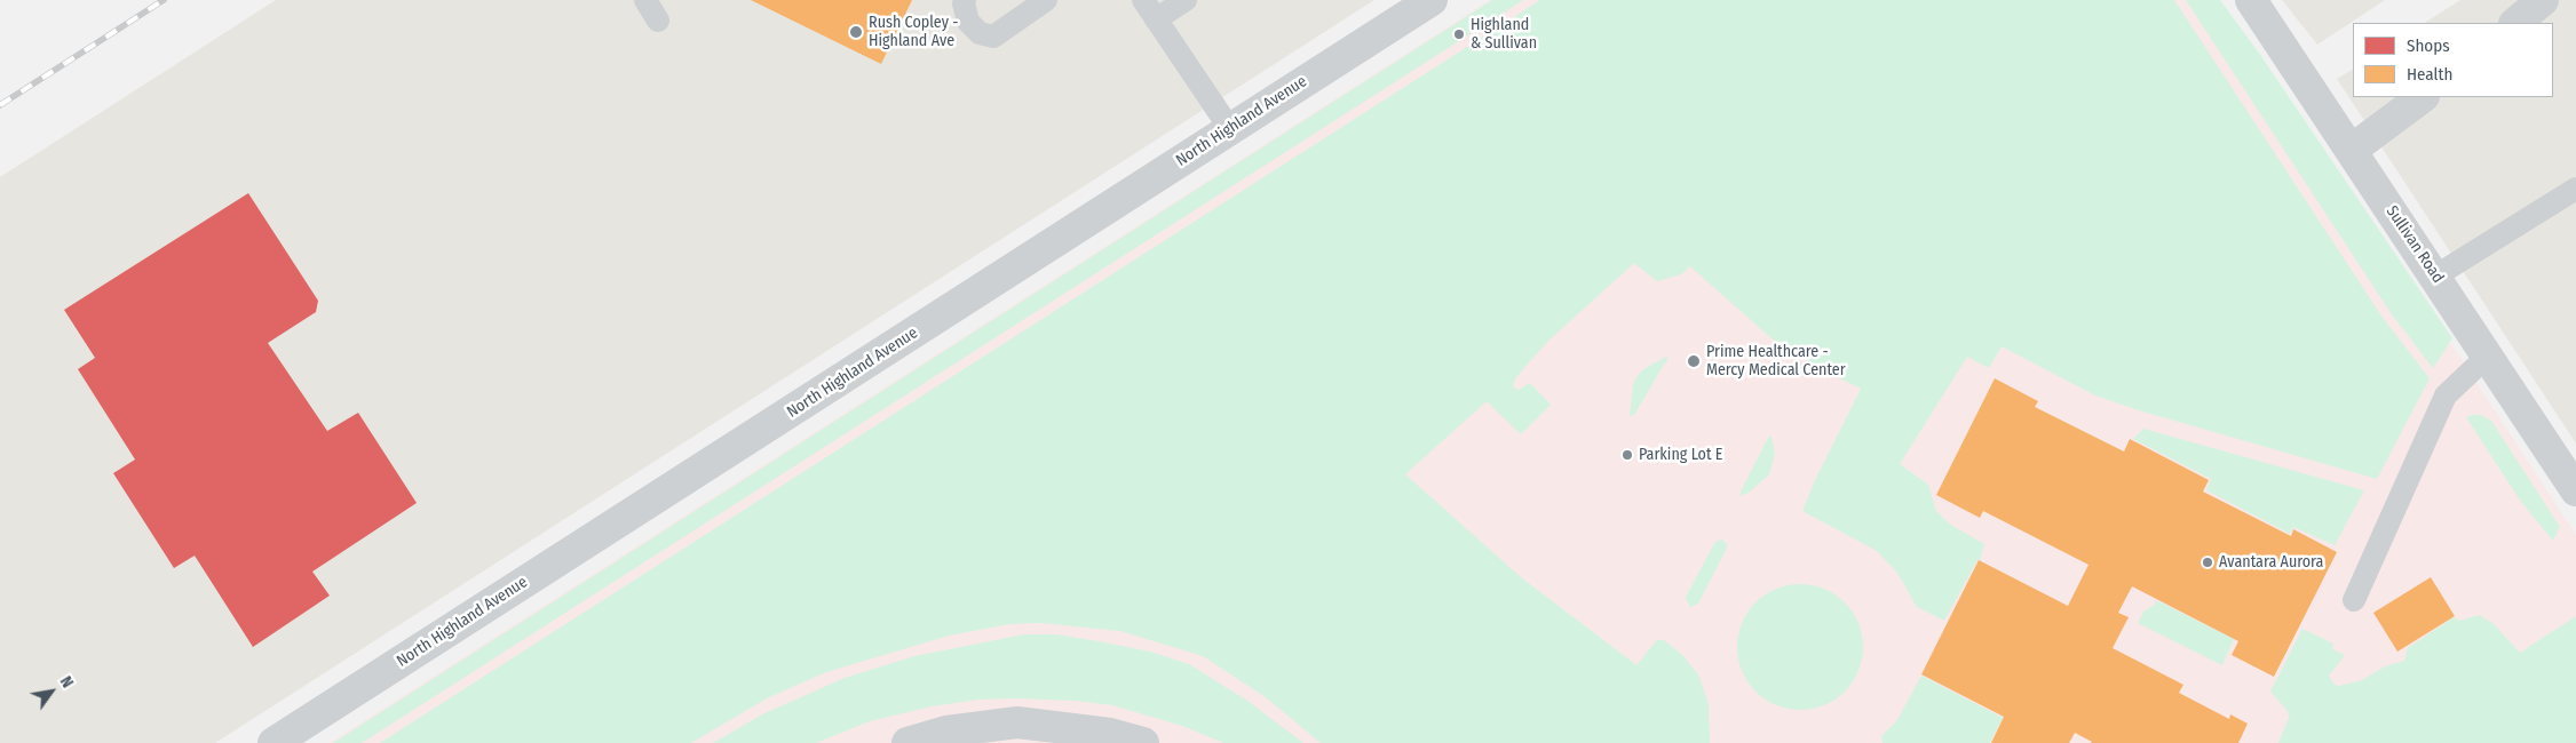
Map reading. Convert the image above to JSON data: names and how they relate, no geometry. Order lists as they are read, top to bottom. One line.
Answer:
{"streets":{"street":["North Highland Avenue","Sullivan Road"]},"places":["Rush Copley - Highland Ave","Highland & Sullivan","Prime Healthcare - Mercy Medical Center","Parking Lot E","Avantara Aurora"],"legend":["Shops","Health"],"north":"top right"}
